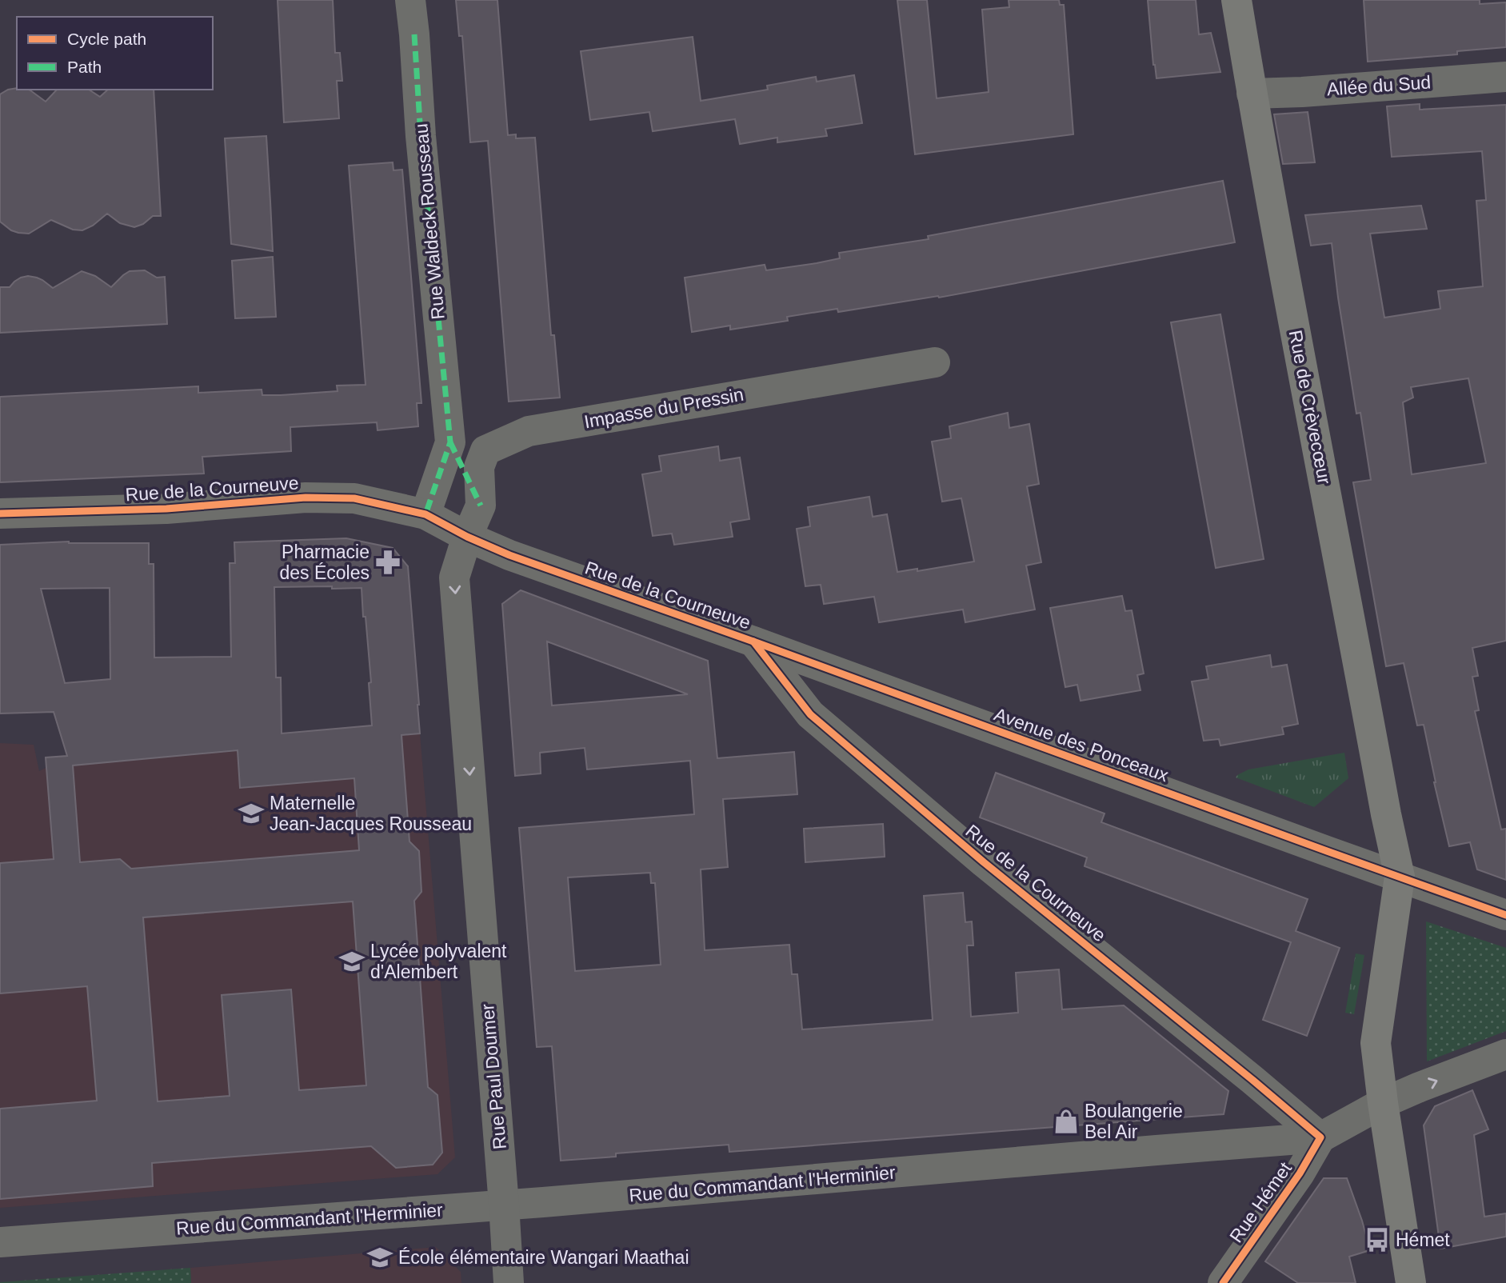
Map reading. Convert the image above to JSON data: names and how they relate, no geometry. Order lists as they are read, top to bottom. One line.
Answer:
{"streets":{"main road":["Rue de Crèvecœur"],"street":["Allée du Sud","Rue Waldeck Rousseau","Impasse du Pressin","Rue de la Courneuve","Avenue des Ponceaux","Rue Paul Doumer","Rue du Commandant l'Herminier","Rue Hémet"]},"crossings":[["Allée du Sud","Rue de Crèvecœur"],["Rue Waldeck Rousseau","Impasse du Pressin"],["Rue Waldeck Rousseau","Rue de la Courneuve"],["Rue de Crèvecœur","Avenue des Ponceaux"],["Impasse du Pressin","Rue de la Courneuve"],["Impasse du Pressin","Rue Paul Doumer"],["Rue de la Courneuve","Avenue des Ponceaux"],["Rue de la Courneuve","Rue Paul Doumer"],["Rue de la Courneuve","Rue du Commandant l'Herminier"],["Rue de la Courneuve","Rue Hémet"],["Rue Paul Doumer","Rue du Commandant l'Herminier"],["Rue du Commandant l'Herminier","Rue Hémet"]],"one_way":["Rue Paul Doumer"],"places":{"pharmacy":["Pharmacie des Écoles"],"school or university":["Maternelle Jean-Jacques Rousseau","Lycée polyvalent d'Alembert","École élémentaire Wangari Maathai"],"shop":["Boulangerie Bel Air"],"bus stop":["Hémet"]},"legend":["Cycle path","Path"]}
